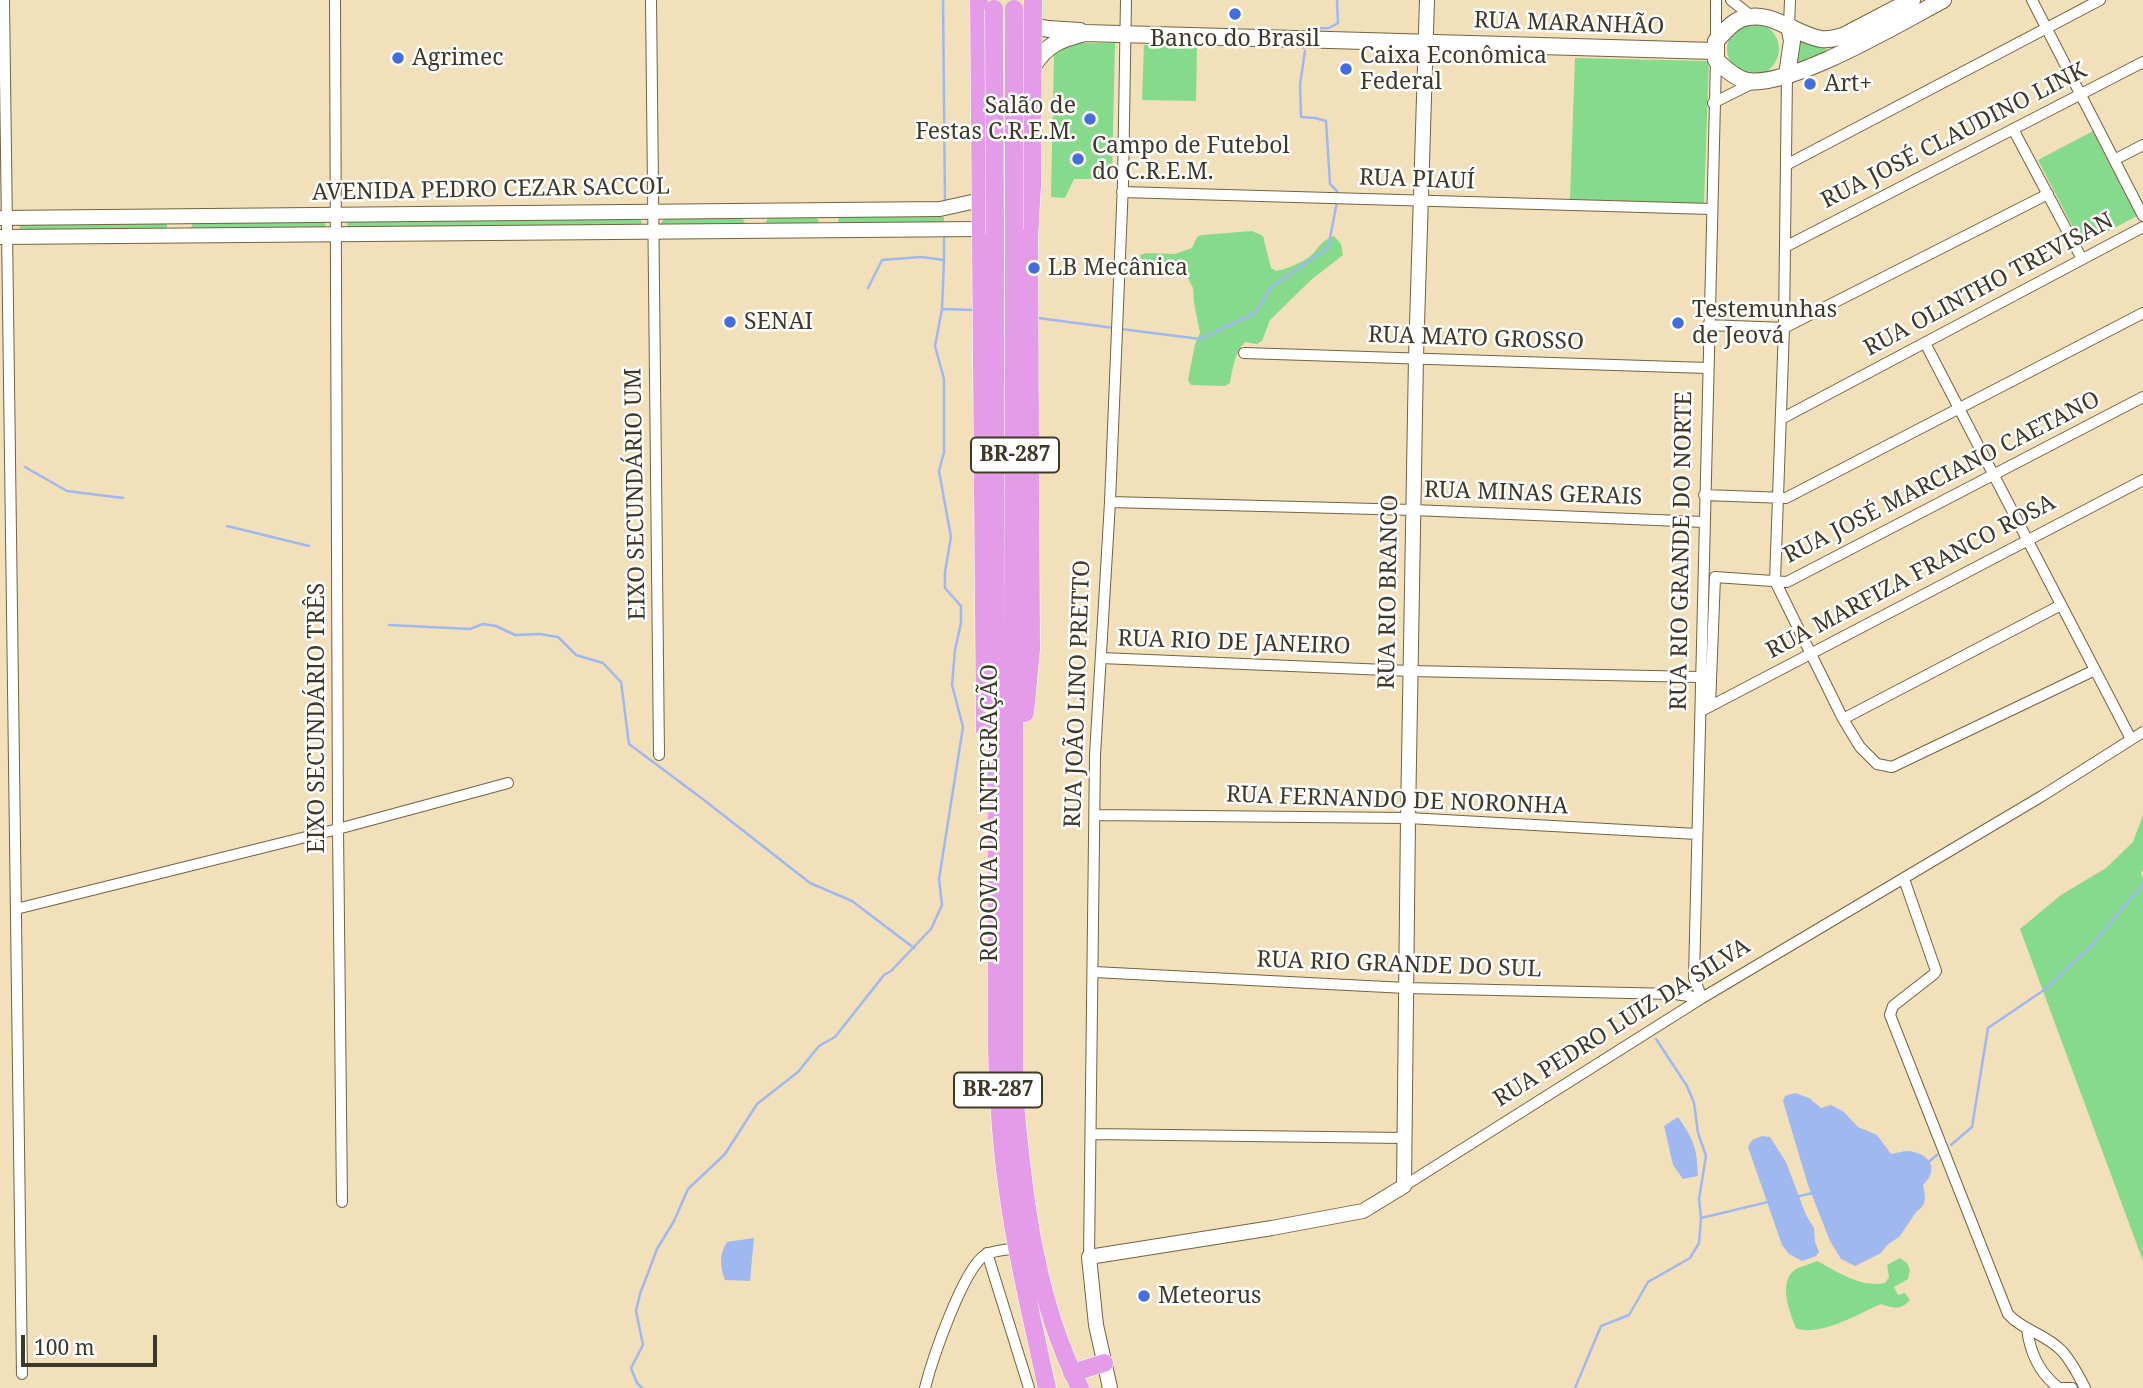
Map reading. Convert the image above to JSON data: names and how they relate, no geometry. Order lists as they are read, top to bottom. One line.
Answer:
{"streets":{"highway":["BR-287","RODOVIA DA INTEGRAÇÃO"],"main road":["RUA MARANHÃO"],"street":["RUA JOSÉ CLAUDINO LINK","RUA PIAUÍ","AVENIDA PEDRO CEZAR SACCOL","RUA OLINTHO TREVISAN","RUA MATO GROSSO","RUA JOSÉ MARCIANO CAETANO","EIXO SECUNDÁRIO UM","RUA MINAS GERAIS","RUA RIO GRANDE DO NORTE","RUA MARFIZA FRANCO ROSA","RUA RIO BRANCO","RUA RIO DE JANEIRO","RUA JOÃO LINO PRETTO","EIXO SECUNDÁRIO TRÊS","RUA FERNANDO DE NORONHA","RUA RIO GRANDE DO SUL","RUA PEDRO LUIZ DA SILVA"]},"crossings":[["RUA MARANHÃO","BR-287"],["RUA MARANHÃO","RUA RIO GRANDE DO NORTE"],["RUA MARANHÃO","RUA RIO BRANCO"],["RUA MARANHÃO","RUA JOÃO LINO PRETTO"],["RUA PIAUÍ","RUA RIO GRANDE DO NORTE"],["RUA PIAUÍ","RUA RIO BRANCO"],["RUA PIAUÍ","RUA JOÃO LINO PRETTO"],["AVENIDA PEDRO CEZAR SACCOL","BR-287"],["AVENIDA PEDRO CEZAR SACCOL","EIXO SECUNDÁRIO UM"],["AVENIDA PEDRO CEZAR SACCOL","EIXO SECUNDÁRIO TRÊS"],["AVENIDA PEDRO CEZAR SACCOL","RODOVIA DA INTEGRAÇÃO"],["RUA MATO GROSSO","RUA RIO GRANDE DO NORTE"],["RUA MATO GROSSO","RUA RIO BRANCO"],["BR-287","RODOVIA DA INTEGRAÇÃO"],["RUA JOSÉ MARCIANO CAETANO","RUA MARFIZA FRANCO ROSA"],["RUA MINAS GERAIS","RUA RIO GRANDE DO NORTE"],["RUA MINAS GERAIS","RUA RIO BRANCO"],["RUA MINAS GERAIS","RUA JOÃO LINO PRETTO"],["RUA RIO GRANDE DO NORTE","RUA MARFIZA FRANCO ROSA"],["RUA RIO GRANDE DO NORTE","RUA RIO DE JANEIRO"],["RUA RIO GRANDE DO NORTE","RUA FERNANDO DE NORONHA"],["RUA RIO GRANDE DO NORTE","RUA RIO GRANDE DO SUL"],["RUA RIO GRANDE DO NORTE","RUA PEDRO LUIZ DA SILVA"],["RUA RIO BRANCO","RUA RIO DE JANEIRO"],["RUA RIO BRANCO","RUA FERNANDO DE NORONHA"],["RUA RIO BRANCO","RUA RIO GRANDE DO SUL"],["RUA RIO BRANCO","RUA PEDRO LUIZ DA SILVA"],["RUA RIO DE JANEIRO","RUA JOÃO LINO PRETTO"],["RUA JOÃO LINO PRETTO","RUA FERNANDO DE NORONHA"],["RUA JOÃO LINO PRETTO","RUA RIO GRANDE DO SUL"],["RUA JOÃO LINO PRETTO","RUA PEDRO LUIZ DA SILVA"],["RUA RIO GRANDE DO SUL","RUA PEDRO LUIZ DA SILVA"]],"places":["Banco do Brasil","Agrimec","Caixa Econômica Federal","Art+","Salão de Festas C.R.E.M.","Campo de Futebol do C.R.E.M.","LB Mecânica","SENAI","Testemunhas de Jeová","Meteorus"],"scale_bar":"100 m"}
